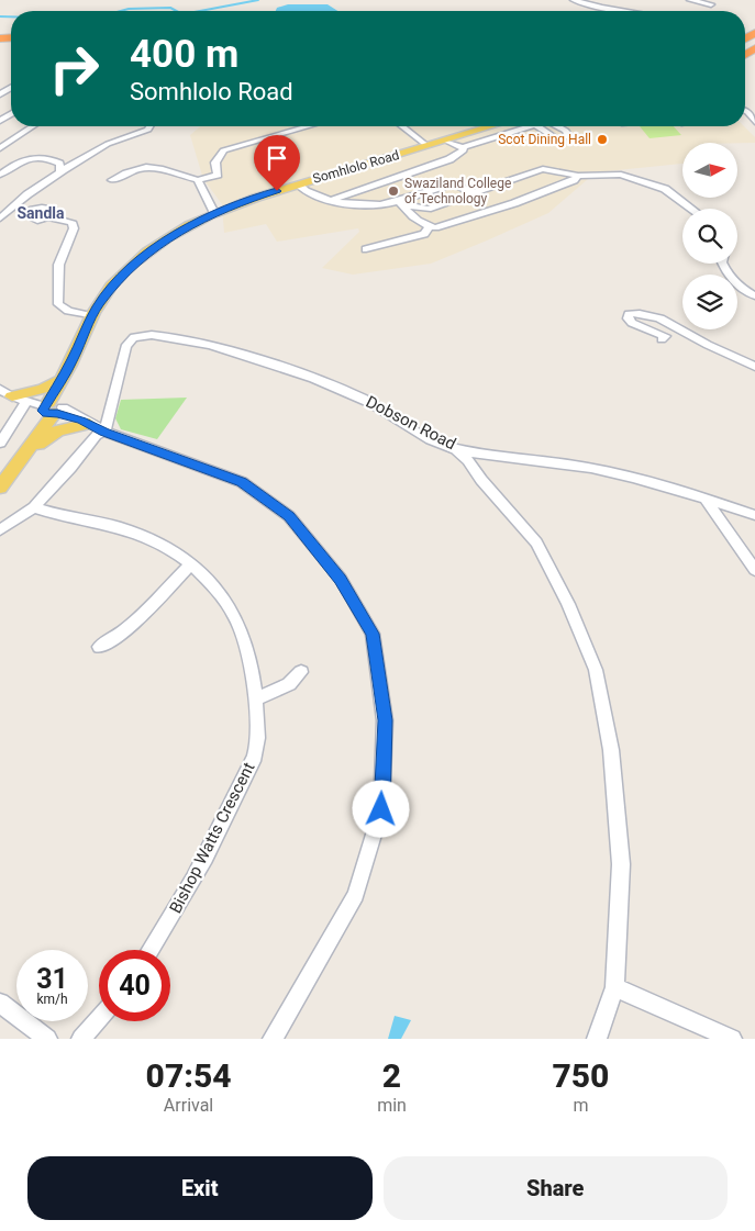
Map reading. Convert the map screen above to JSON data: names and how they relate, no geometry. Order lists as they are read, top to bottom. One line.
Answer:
{"streets":{"main road":["Somhlolo Road"],"street":["Dobson Road","Bishop Watts Crescent"]},"districts":["Sandla"],"places":["Scot Dining Hall","Swaziland College of Technology"],"north":"right","page":{"turn":["400 m","Somhlolo Road"],"speed":"31 km/h","limit":"40","eta":["07:54","Arrival","2","min","750","m"],"buttons":["Exit","Share"]}}
